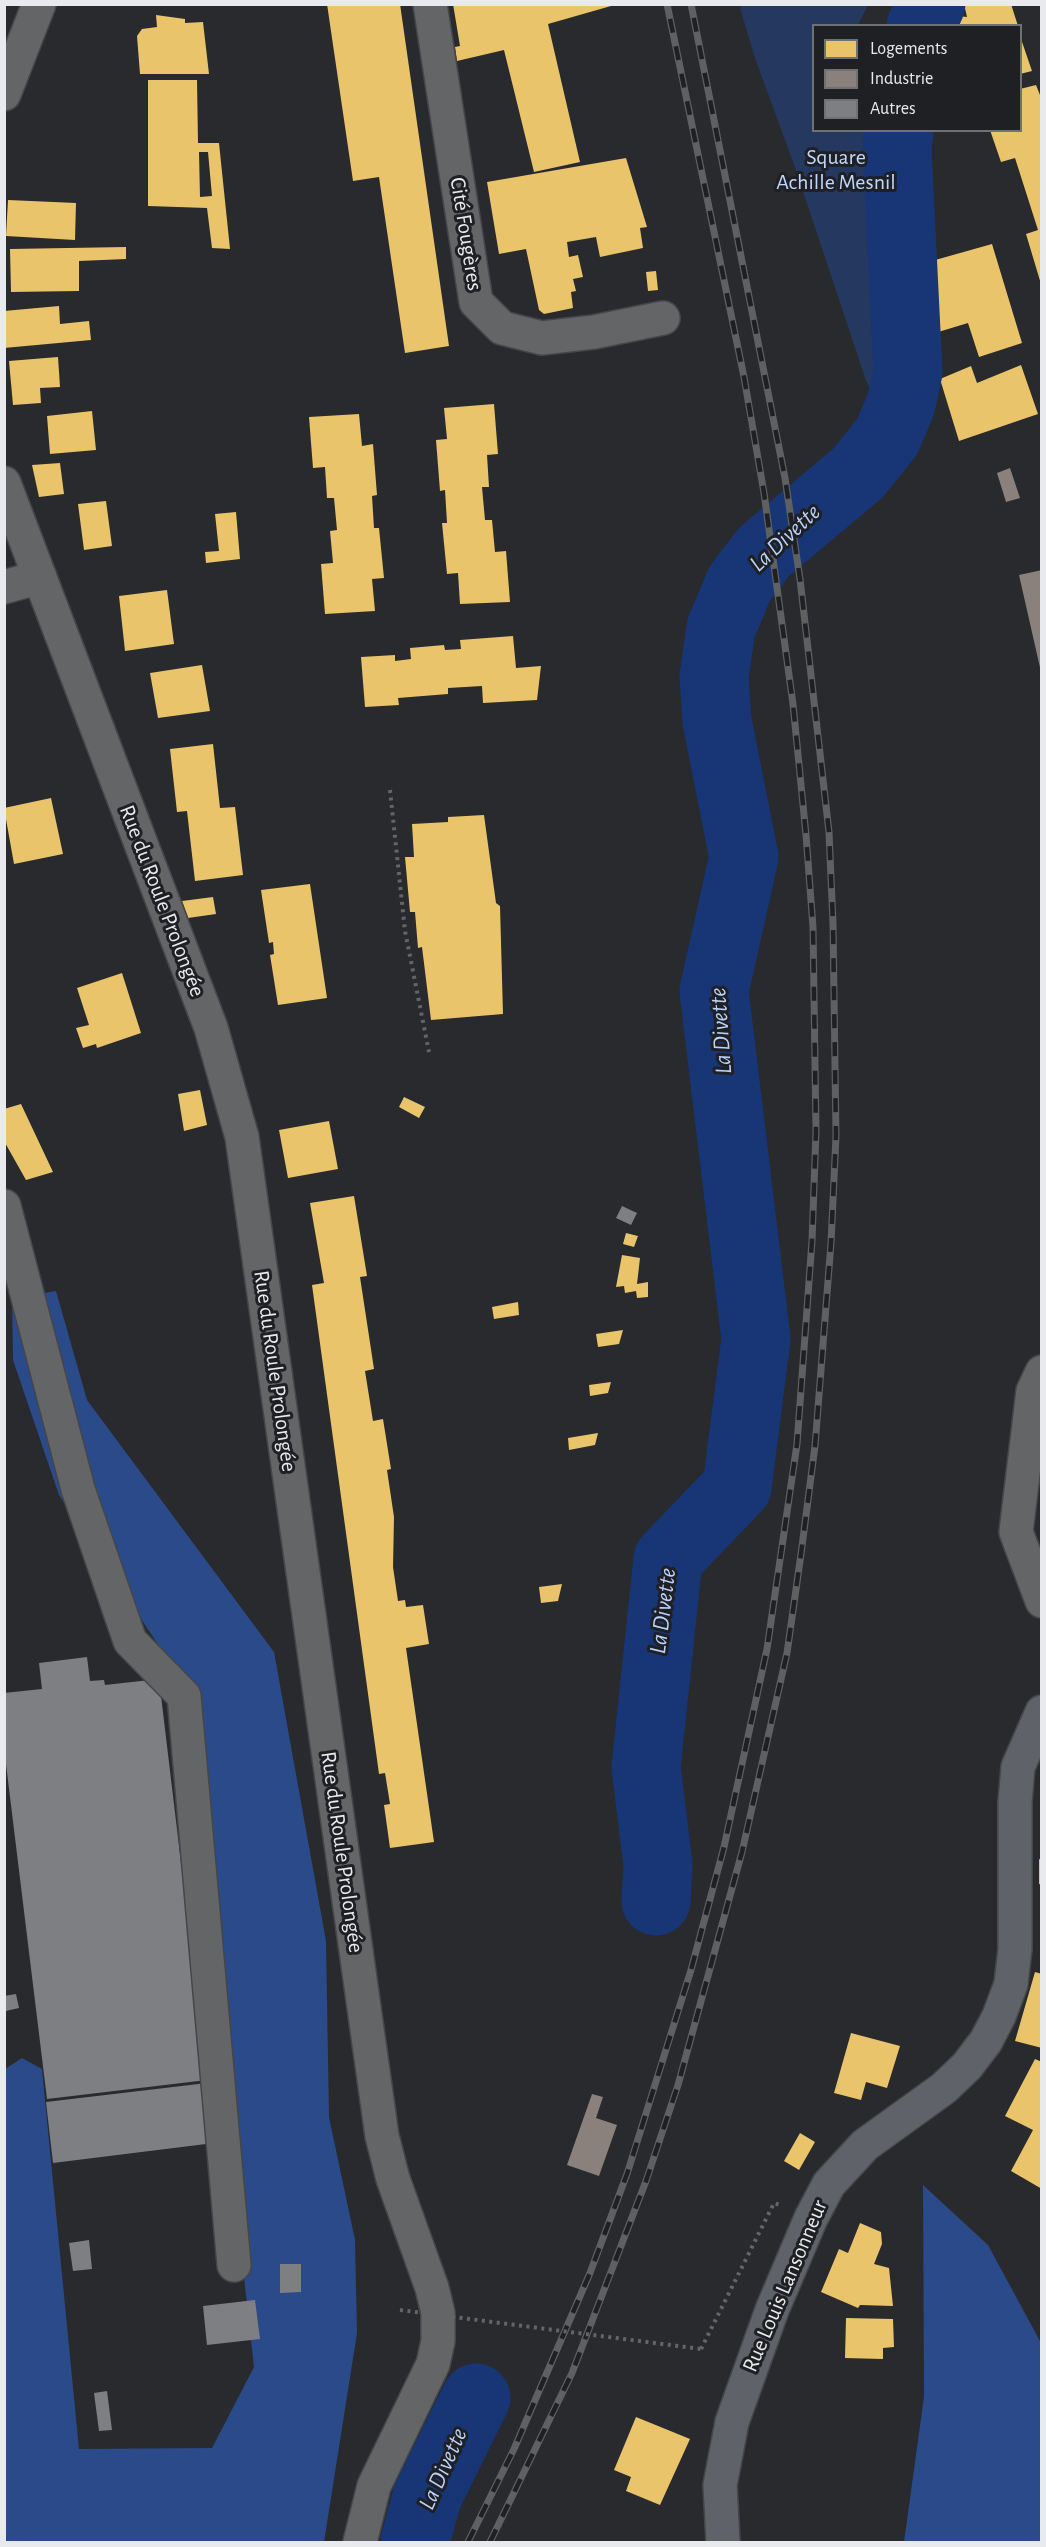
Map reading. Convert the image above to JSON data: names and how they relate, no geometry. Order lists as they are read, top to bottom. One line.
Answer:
{"streets":{"main road":["Rue Louis Lansonneur"],"street":["Cité Fougères","Rue du Roule Prolongée"]},"water":["La Divette"],"parks":["Square Achille Mesnil"],"legend":["Logements","Industrie","Autres"]}
